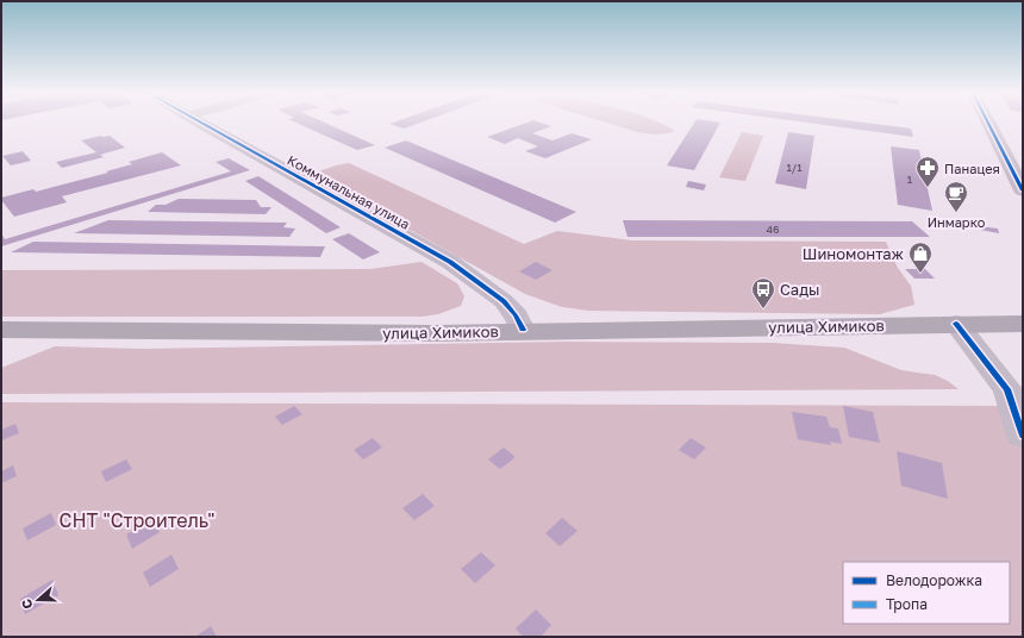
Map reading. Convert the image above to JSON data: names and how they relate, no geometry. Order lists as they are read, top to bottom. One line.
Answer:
{"streets":{"main road":["улица Химиков"],"street":["Коммунальная улица"]},"crossings":[["Коммунальная улица","улица Химиков"]],"parks":["СНТ \"Строитель\""],"places":{"pharmacy":["Панацея"],"cafe":["Инмарко"],"shop":["Шиномонтаж"],"bus stop":["Сады"]},"house_numbers":["1/1","1","46"],"legend":["Велодорожка","Тропа"],"north":"left"}
